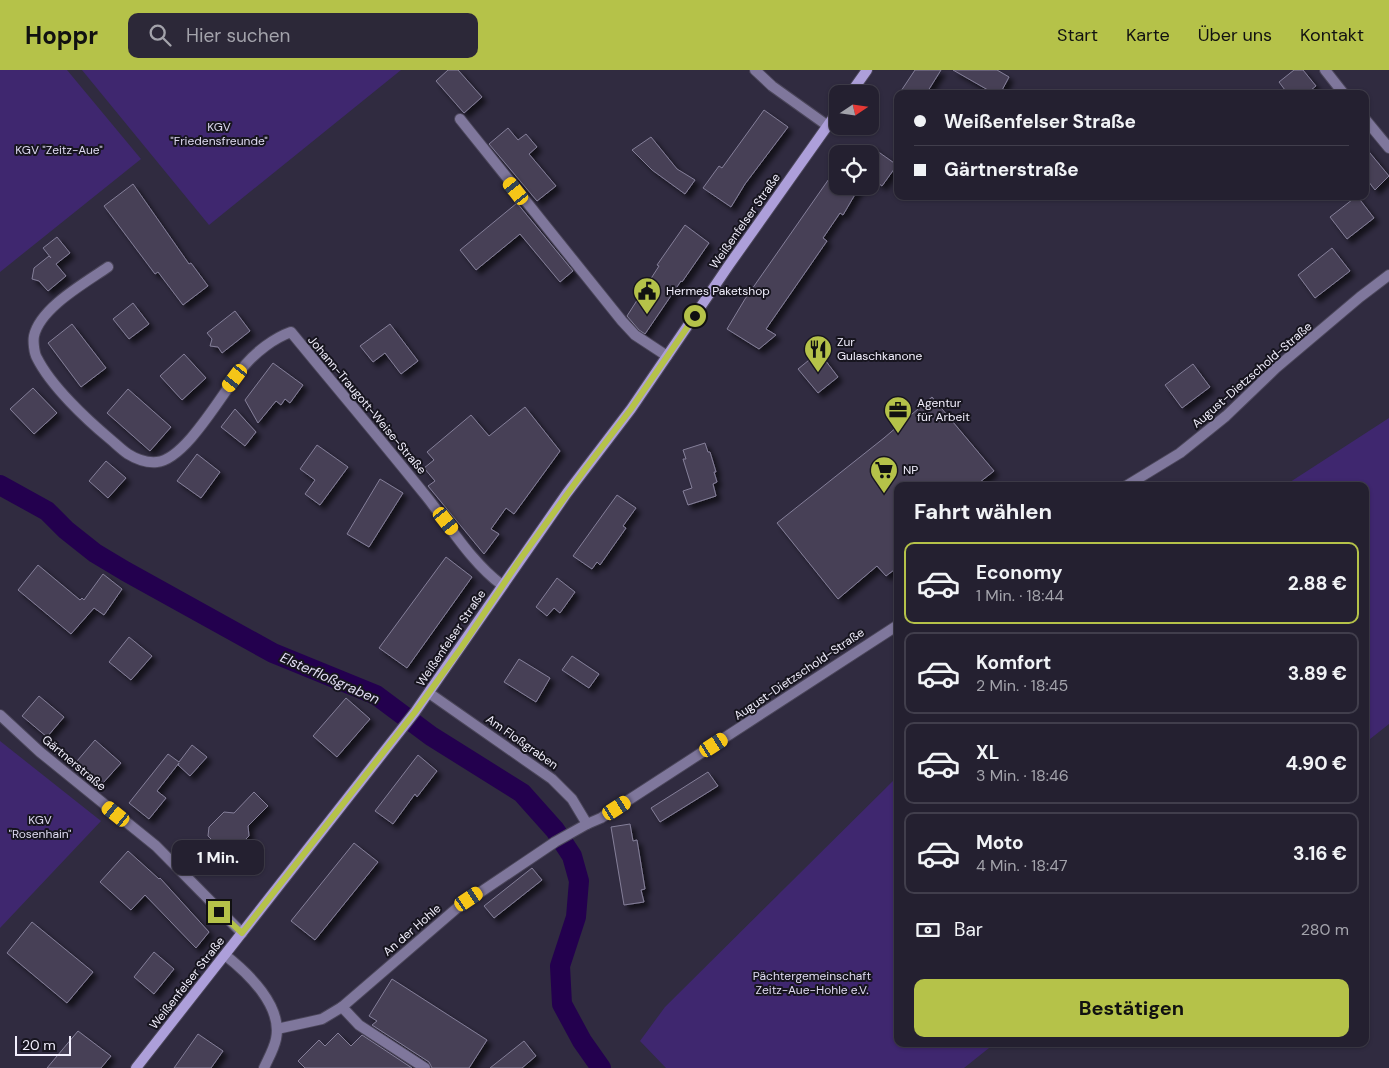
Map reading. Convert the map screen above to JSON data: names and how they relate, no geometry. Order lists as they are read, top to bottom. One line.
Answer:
{"streets":{"street":["Weißenfelser Straße","August-Dietzschold-Straße","Johann-Traugott-Weise-Straße","Am Floßgraben","Gärtnerstraße","An der Hohle"]},"crossings":[["Weißenfelser Straße","Johann-Traugott-Weise-Straße"],["Weißenfelser Straße","Am Floßgraben"],["Weißenfelser Straße","Gärtnerstraße"],["August-Dietzschold-Straße","Am Floßgraben"],["August-Dietzschold-Straße","An der Hohle"],["Am Floßgraben","An der Hohle"]],"water":["Elsterfloßgraben"],"parks":["KGV \"Friedensfreunde\"","KGV \"Zeitz-Aue\"","KGV \"Rosenhain\"","Pächtergemeinschaft Zeitz-Aue-Hohle e.V."],"places":{"public building":["Hermes Paketshop"],"restaurant":["Zur Gulaschkanone"],"office":["Agentur für Arbeit"],"supermarket":["NP"]},"scale_bar":"20 m","north":"right","page":{"header":"Hoppr","search":"Hier suchen","nav":["Start","Karte","Über uns","Kontakt"],"banner":["Weißenfelser Straße","Gärtnerstraße"],"heading":"Fahrt wählen","list":[{"name":"Economy","note":"1 Min. · 18:44","value":"2.88 €"},{"name":"Komfort","note":"2 Min. · 18:45","value":"3.89 €"},{"name":"XL","note":"3 Min. · 18:46","value":"4.90 €"},{"name":"Moto","note":"4 Min. · 18:47","value":"3.16 €"}],"bubble":"1 Min.","pay":["Bar","280 m"],"buttons":"Bestätigen","scale":"20 m"}}
